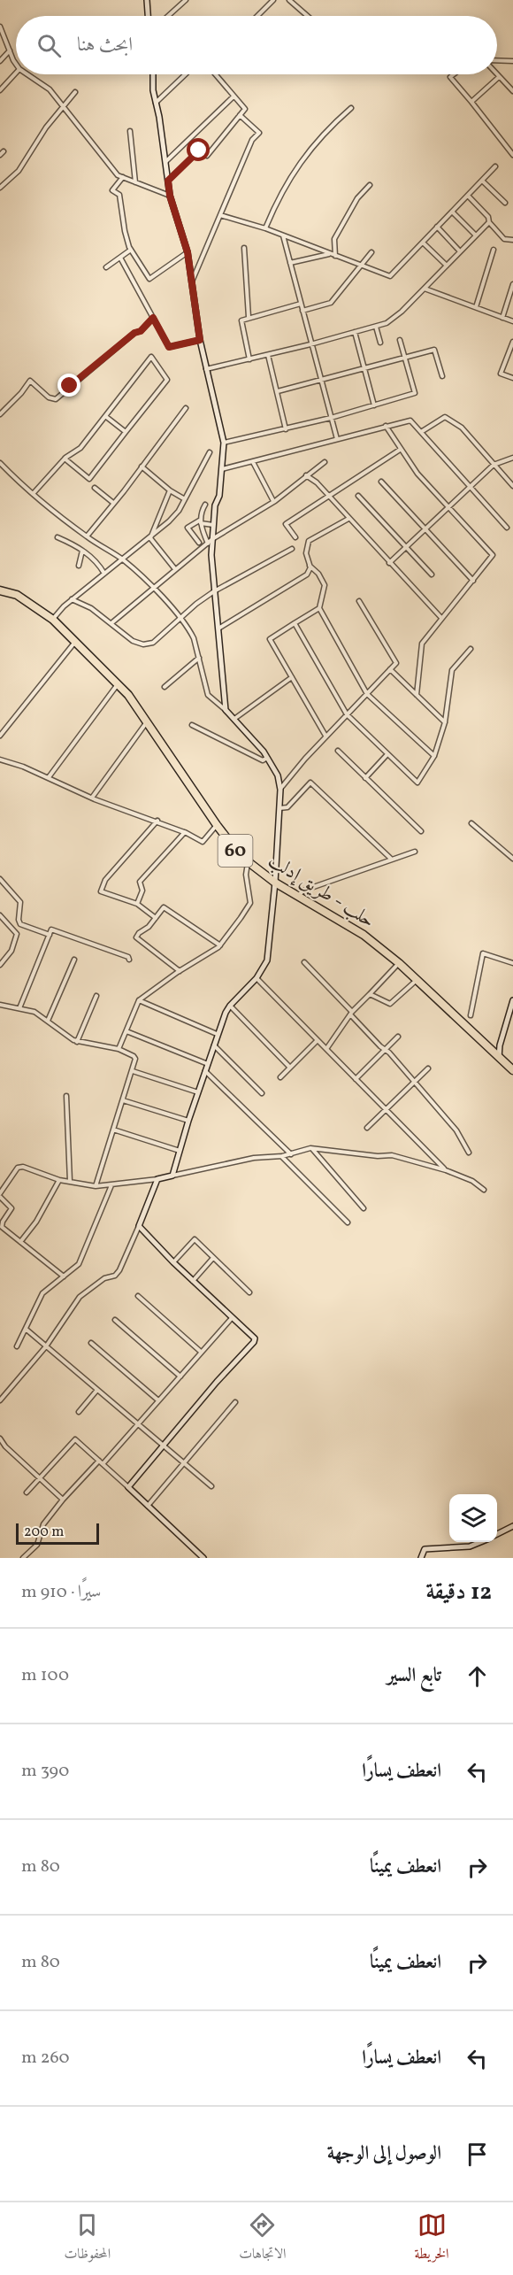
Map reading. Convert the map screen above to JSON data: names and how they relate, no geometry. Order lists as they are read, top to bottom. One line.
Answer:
{"streets":{"highway":["60","حلب - طريق إدلب"]},"scale_bar":"200 m","page":{"search":"ابحث هنا","scale":"200 m","heading":["12 دقيقة","سيرًا · 910 m"],"list":[["تابع السير","100 m"],["انعطف يسارًا","390 m"],["انعطف يمينًا","80 m"],["انعطف يمينًا","80 m"],["انعطف يسارًا","260 m"],"الوصول إلى الوجهة"],"nav":["الخريطة","الاتجاهات","المحفوظات"]}}
